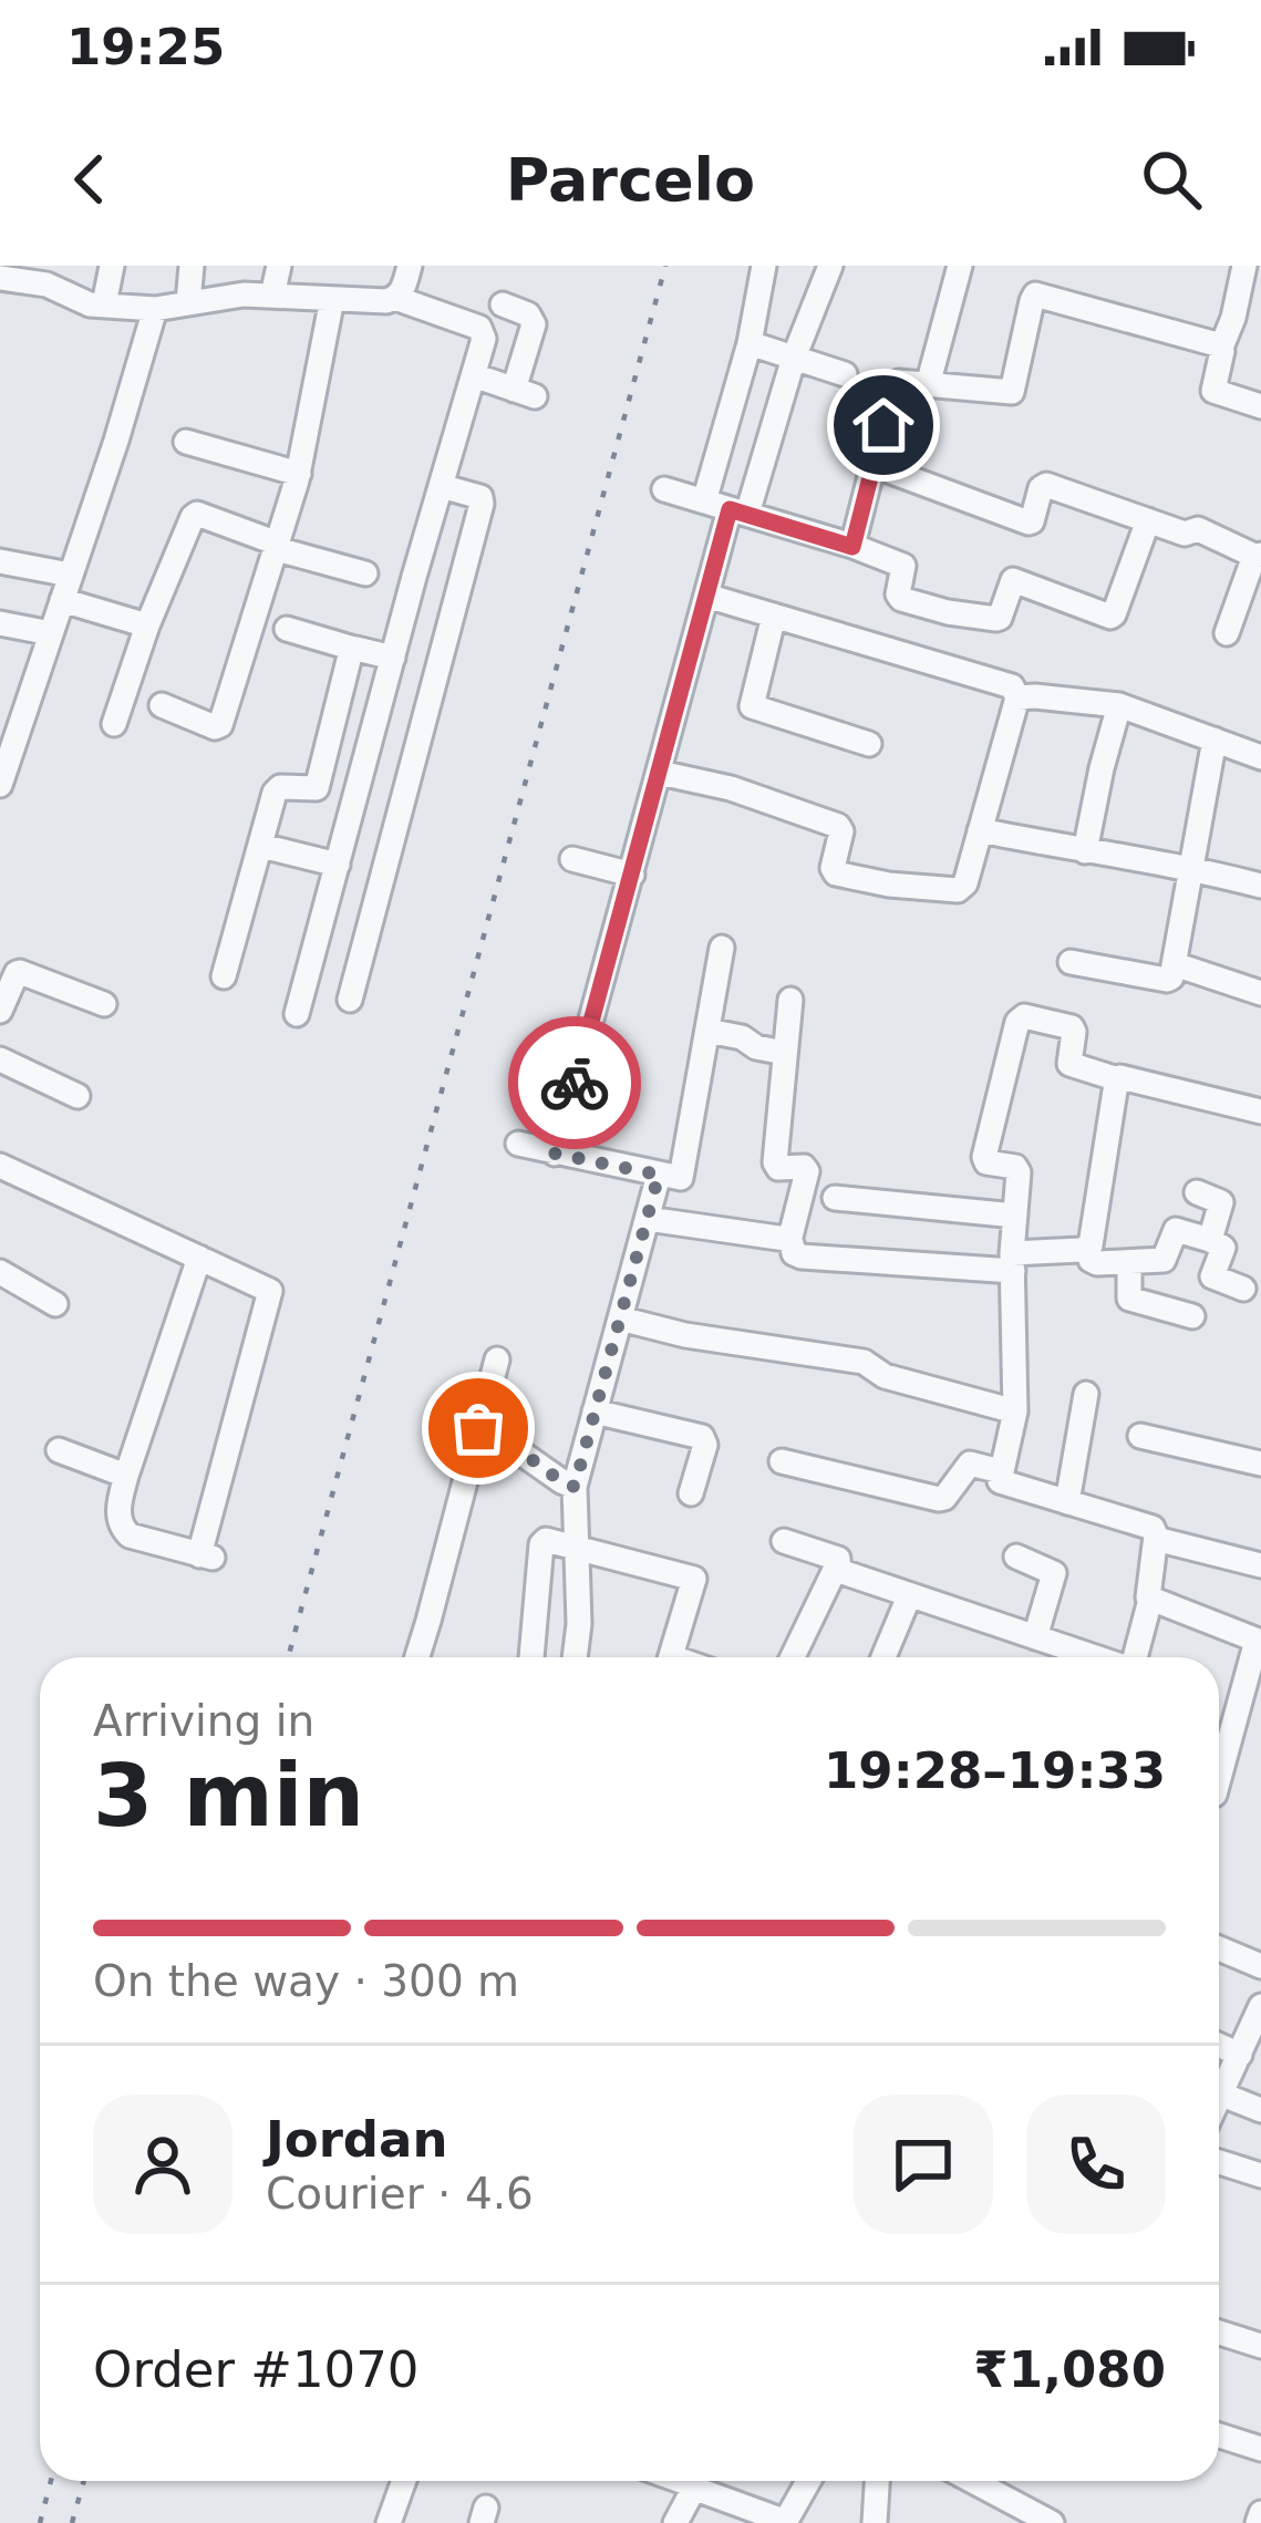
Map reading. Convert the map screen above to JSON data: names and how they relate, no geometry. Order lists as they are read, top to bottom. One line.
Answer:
{"page":{"status":"19:25","header":"Parcelo","heading":["3 min","Arriving in","19:28–19:33"],"panel":["Jordan","Courier · 4.6","Order #1070","₹1,080"],"bar":"On the way · 300 m"}}
